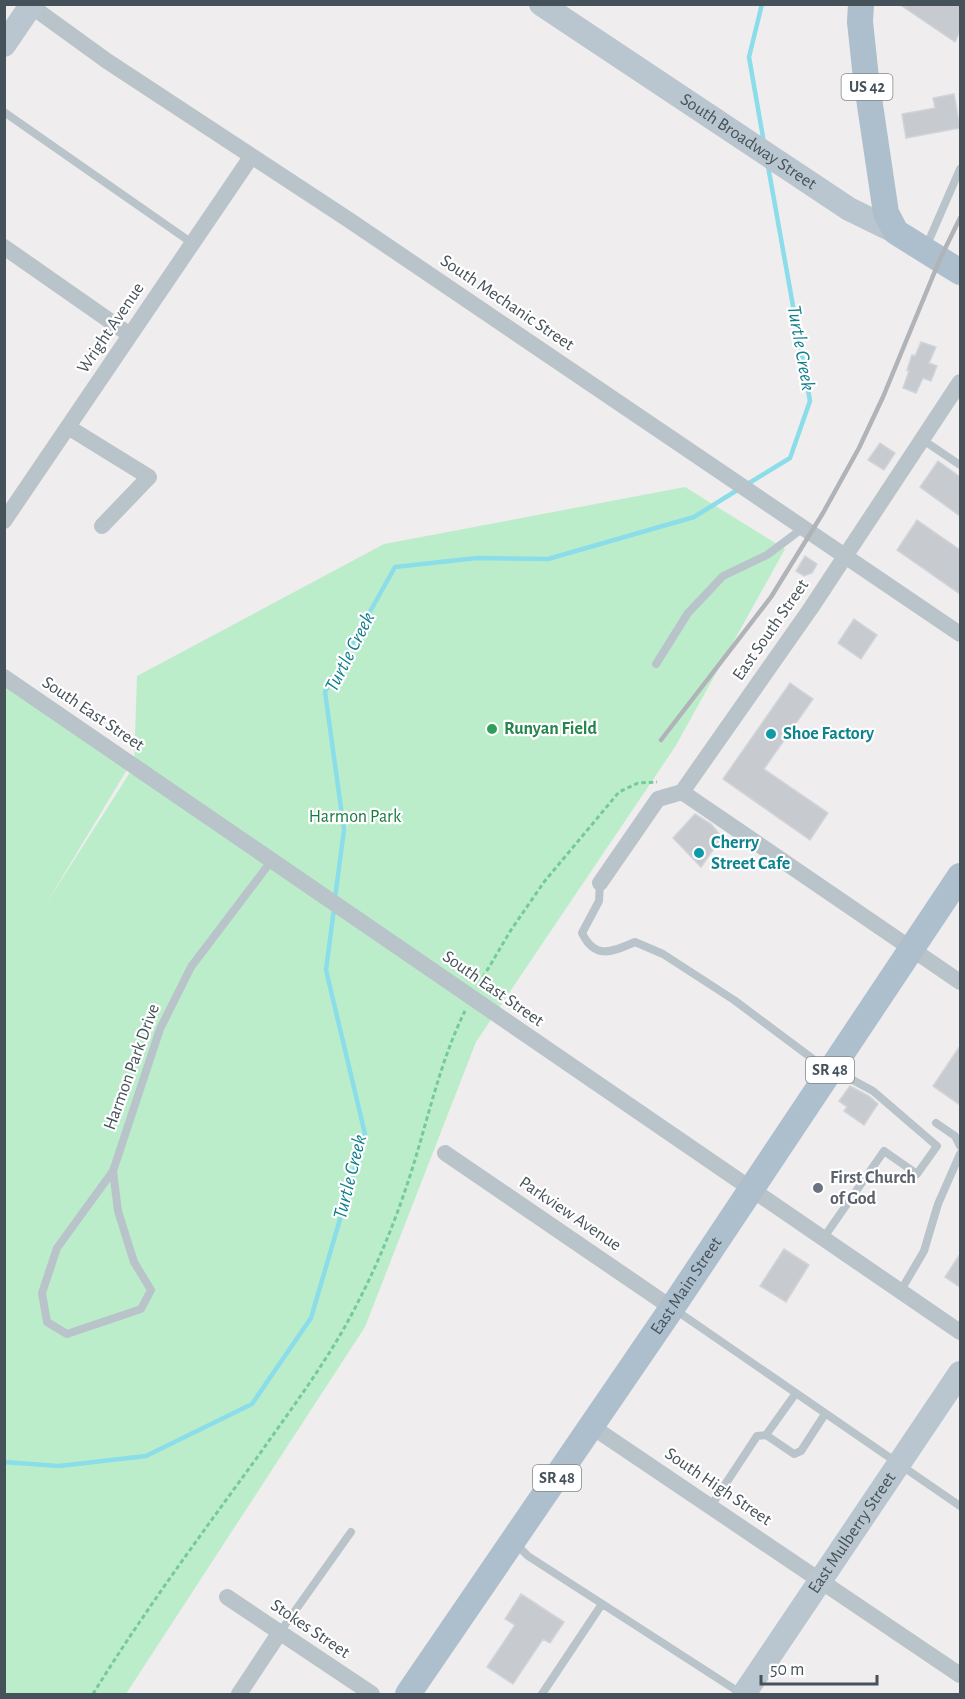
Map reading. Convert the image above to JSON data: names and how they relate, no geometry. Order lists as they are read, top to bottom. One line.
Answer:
{"streets":{"main road":["US 42","South Broadway Street","SR 48","East Main Street"],"street":["South Mechanic Street","Wright Avenue","East South Street","South East Street","Parkview Avenue","South High Street","East Mulberry Street","Stokes Street"],"lane":["Harmon Park Drive"]},"crossings":[["US 42","South Broadway Street"],["South Mechanic Street","Wright Avenue"],["South Mechanic Street","East South Street"],["South East Street","Harmon Park Drive"],["South East Street","East Main Street"],["Parkview Avenue","East Main Street"],["East Main Street","South High Street"],["South High Street","East Mulberry Street"]],"water":["Turtle Creek"],"parks":["Harmon Park"],"places":["Runyan Field","Shoe Factory","Cherry Street Cafe","First Church of God"],"scale_bar":"50 m"}
